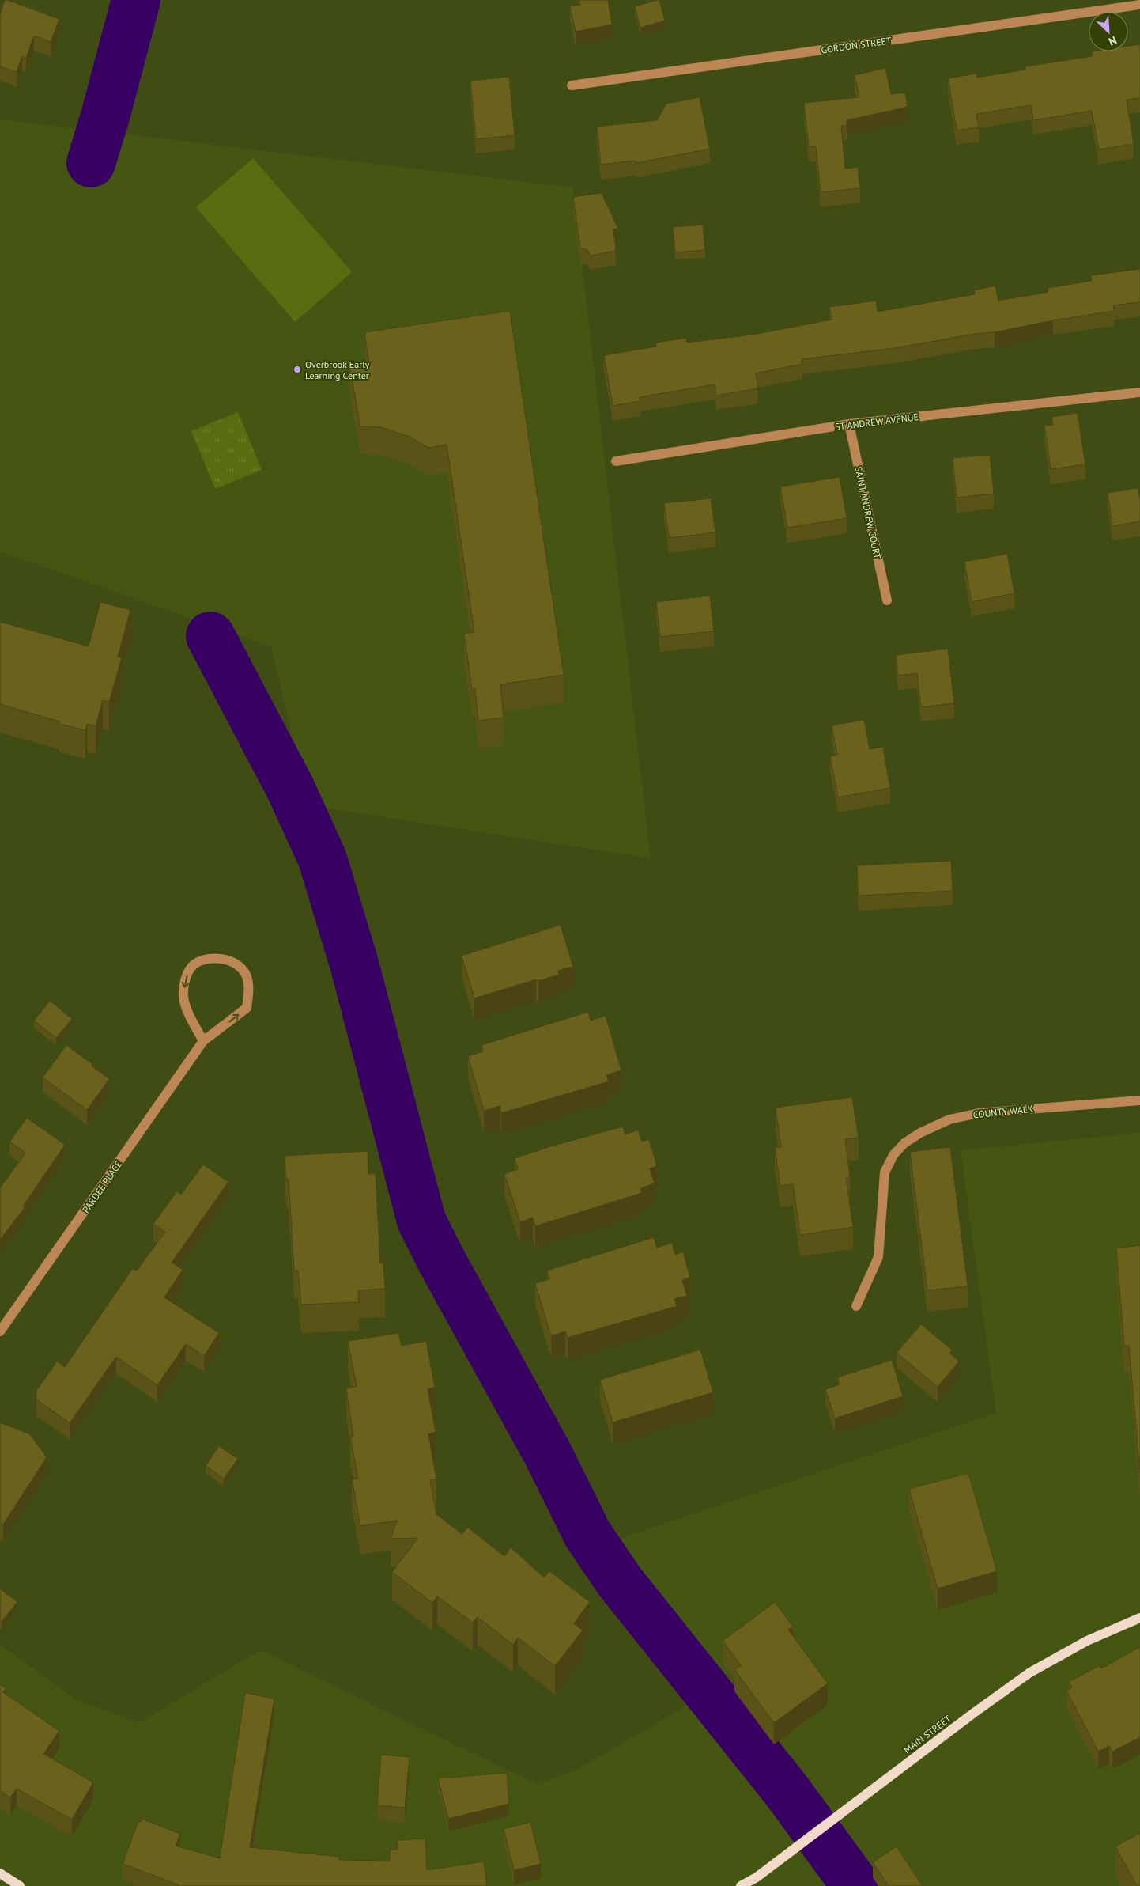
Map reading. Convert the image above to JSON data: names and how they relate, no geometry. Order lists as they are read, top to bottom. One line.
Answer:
{"streets":{"main road":["MAIN STREET"],"street":["GORDON STREET","ST ANDREW AVENUE","SAINT ANDREW COURT","COUNTY WALK","PARDEE PLACE"]},"crossings":[["ST ANDREW AVENUE","SAINT ANDREW COURT"]],"places":["Overbrook Early Learning Center"],"north":"bottom right"}
